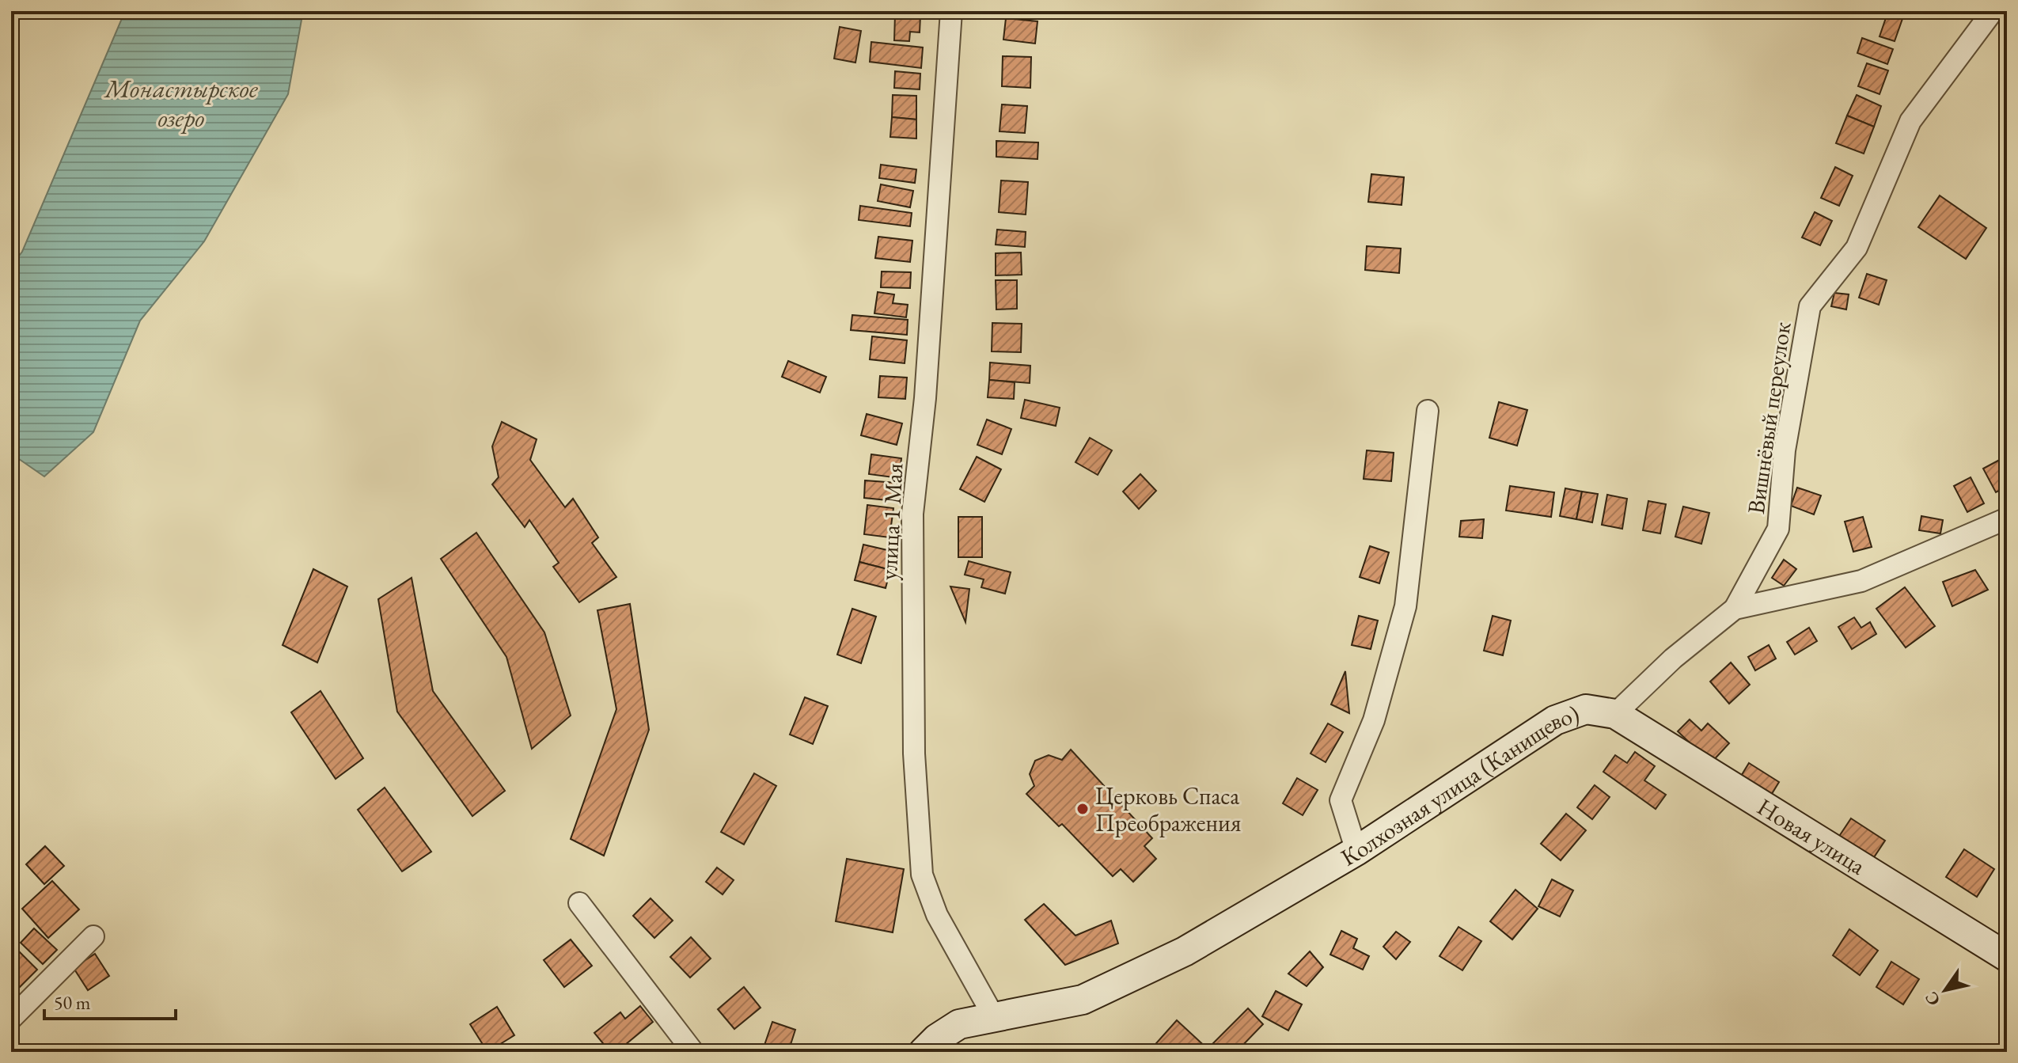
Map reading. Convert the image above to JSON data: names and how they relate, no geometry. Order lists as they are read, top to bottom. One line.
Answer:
{"streets":{"street":["Вишнёвый переулок","улица 1 Мая","Колхозная улица (Канищево)","Новая улица"]},"crossings":[["Вишнёвый переулок","Колхозная улица (Канищево)"],["улица 1 Мая","Колхозная улица (Канищево)"],["Колхозная улица (Канищево)","Новая улица"]],"water":["Монастырское озеро"],"places":["Церковь Спаса Преображения"],"scale_bar":"50 m","north":"bottom left"}
